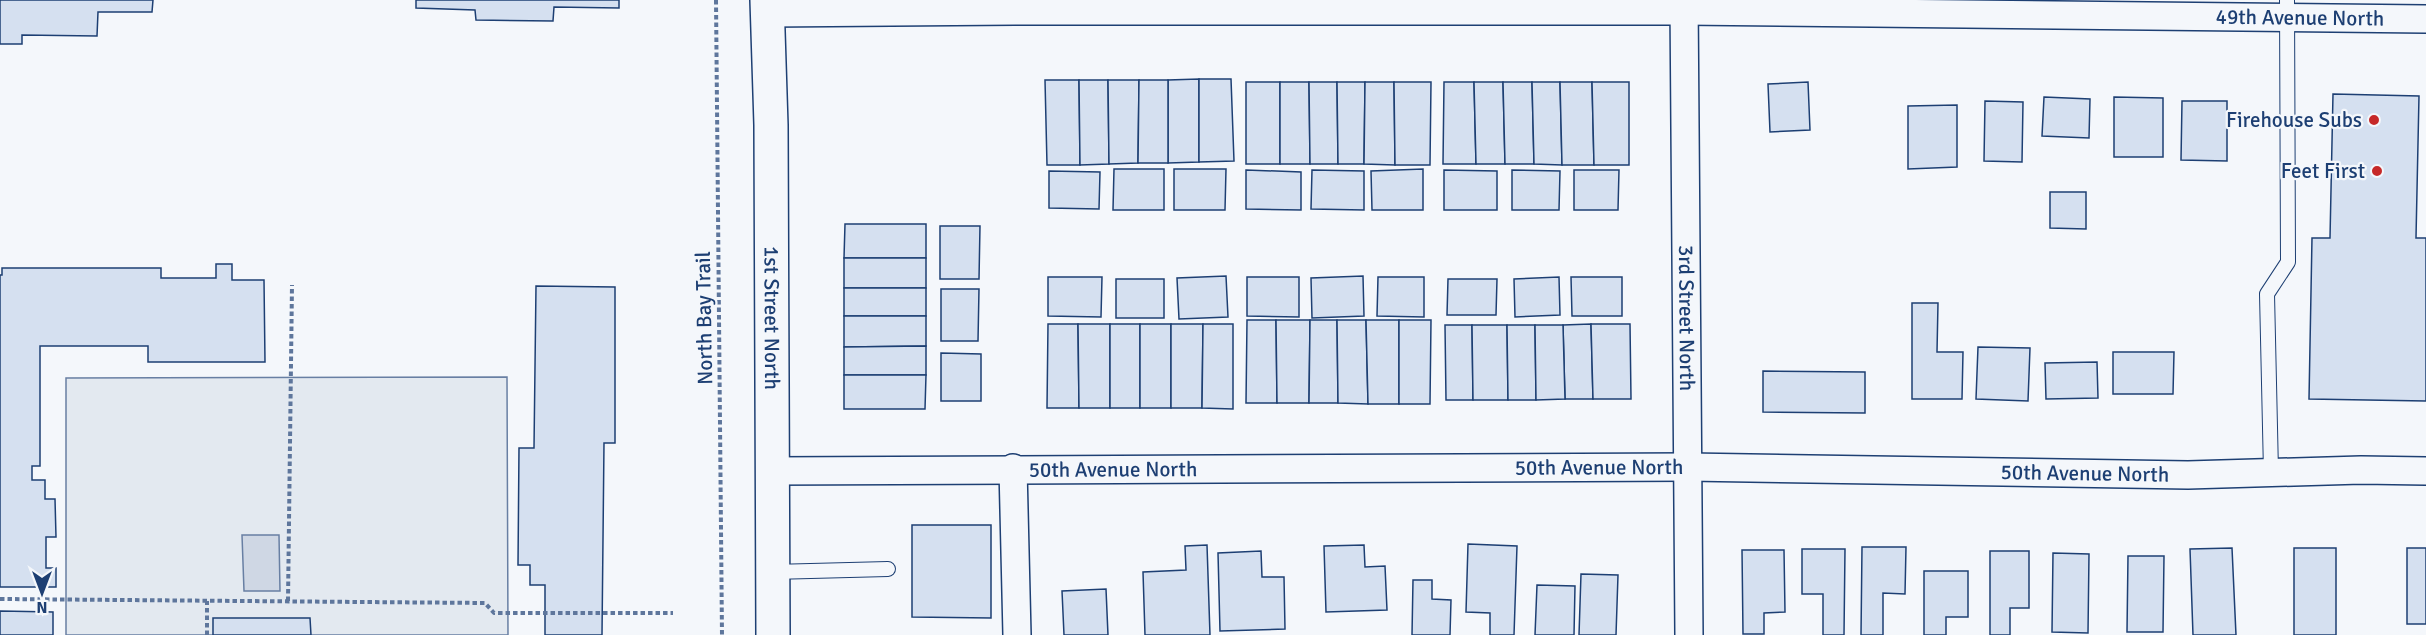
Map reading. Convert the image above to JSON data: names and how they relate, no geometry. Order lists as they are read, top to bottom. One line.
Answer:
{"streets":{"street":["49th Avenue North","1st Street North","3rd Street North","50th Avenue North"],"path":["North Bay Trail"]},"crossings":[["49th Avenue North","1st Street North"],["49th Avenue North","3rd Street North"],["1st Street North","50th Avenue North"],["3rd Street North","50th Avenue North"]],"places":["Firehouse Subs","Feet First"],"north":"bottom"}
